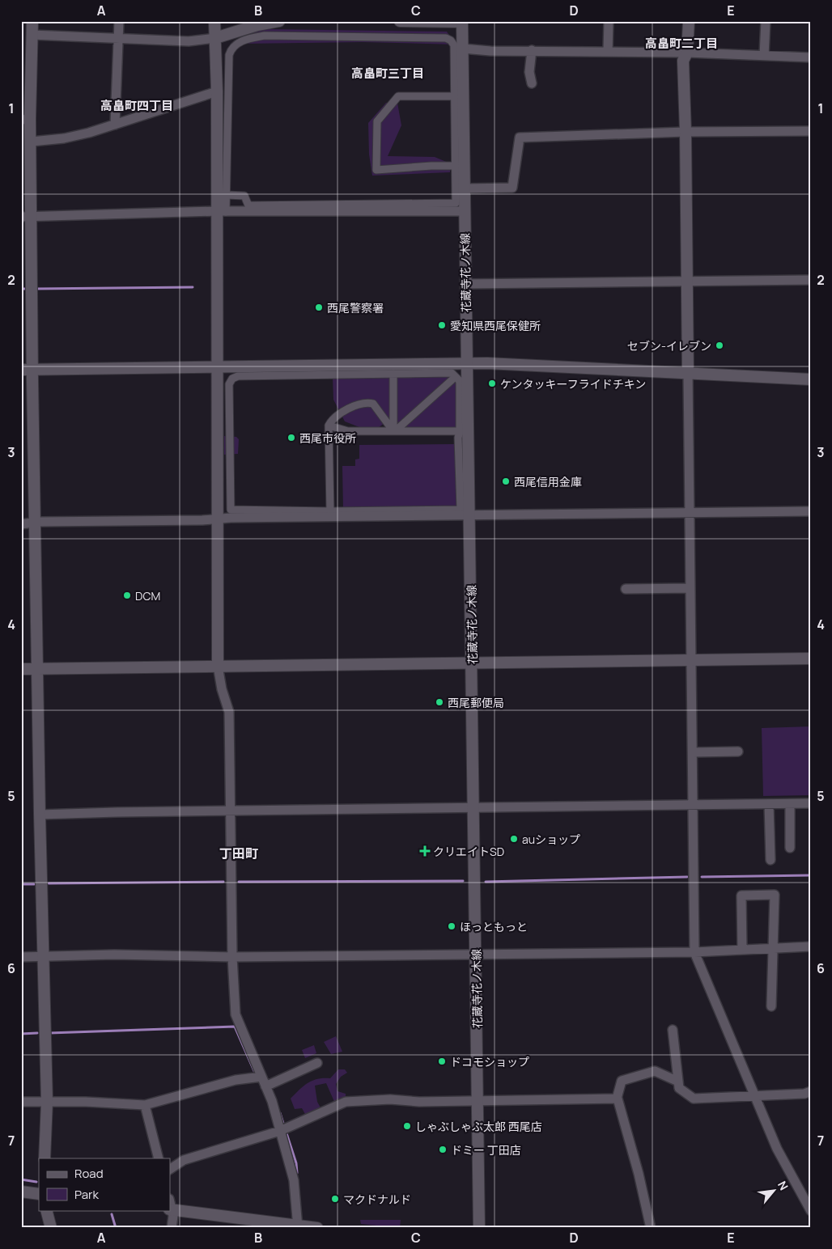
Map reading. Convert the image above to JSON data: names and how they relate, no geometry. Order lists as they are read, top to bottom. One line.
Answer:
{"streets":{"street":["花蔵寺花ノ木線"]},"districts":["高畠町二丁目","高畠町三丁目","高畠町四丁目","丁田町"],"places":{"other":["西尾警察署","愛知県西尾保健所","セブン-イレブン","ケンタッキーフライドチキン","西尾市役所","西尾信用金庫","DCM","西尾郵便局","auショップ","ほっともっと","ドコモショップ","しゃぶしゃぶ太郎 西尾店","ドミー 丁田店","マクドナルド"],"health":["クリエイトSD"]},"legend":["Road","Park"],"north":"top right","grid":{"columns":["A","B","C","D","E"],"rows":["1","2","3","4","5","6","7"]}}
